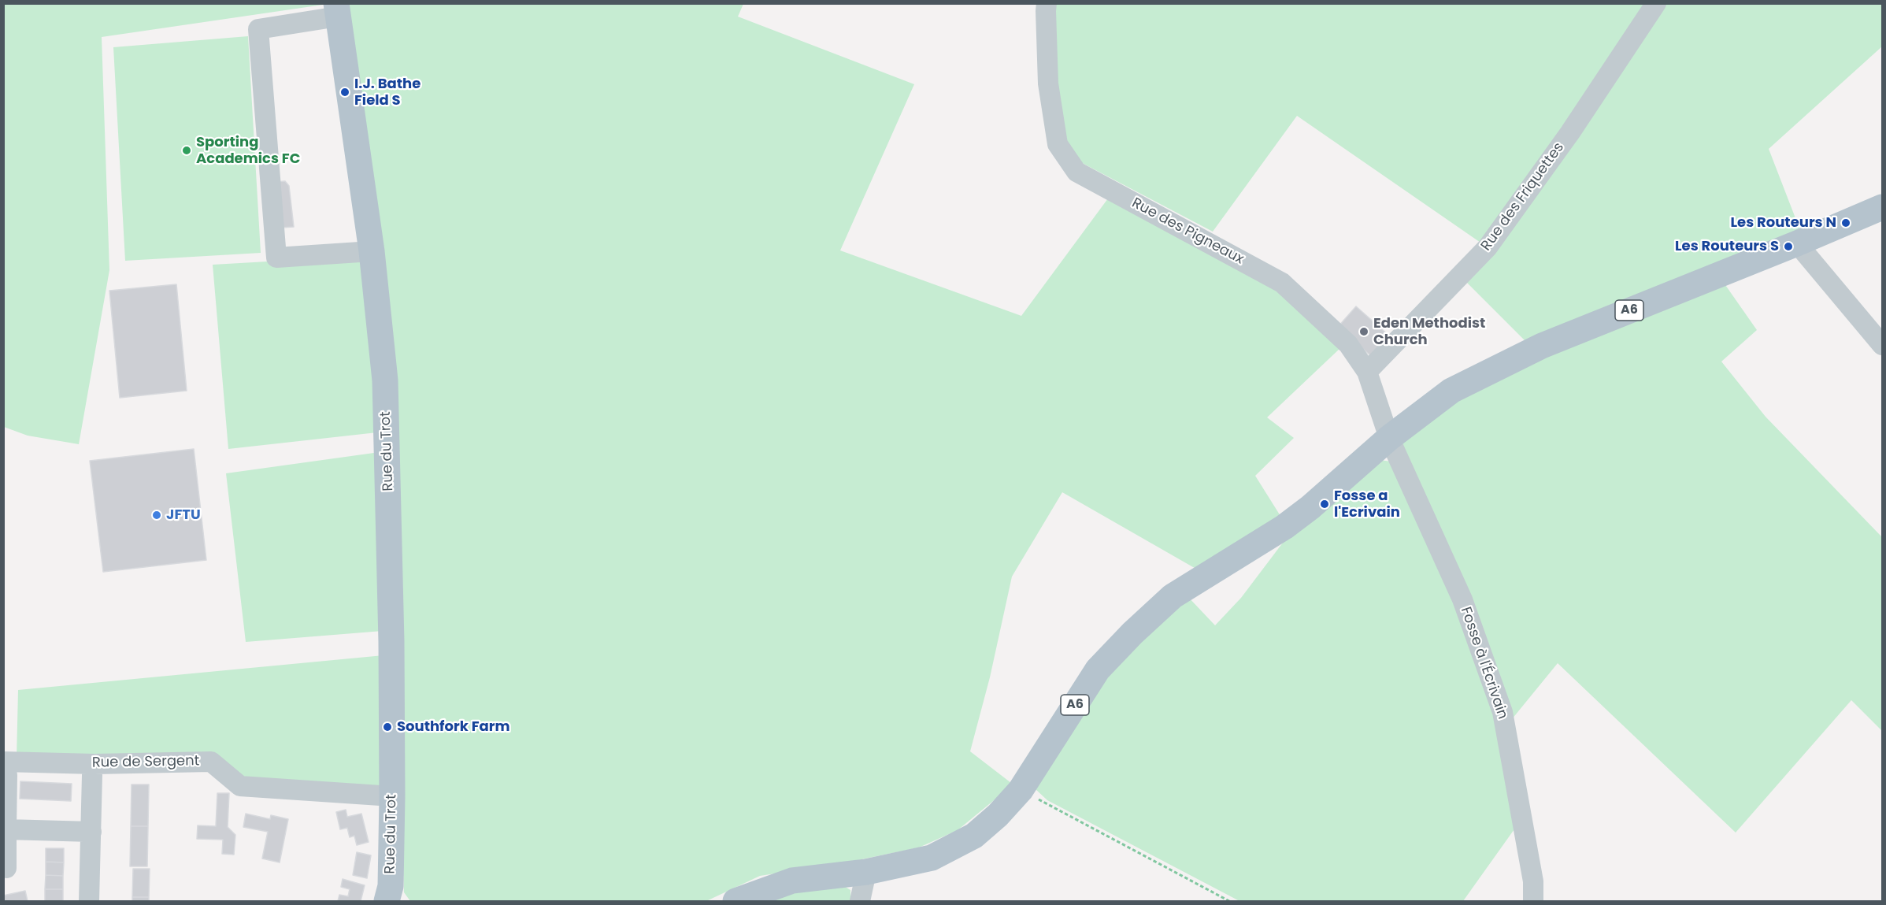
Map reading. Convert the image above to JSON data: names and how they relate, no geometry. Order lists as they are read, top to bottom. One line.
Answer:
{"streets":{"main road":["A6","Rue du Trot"],"street":["Rue des Friquettes","Rue des Pigneaux","Fosse à l'Écrivain","Rue de Sergent"]},"crossings":[["Rue des Friquettes","Rue des Pigneaux"],["Rue des Pigneaux","A6"],["Rue des Pigneaux","Fosse à l'Écrivain"],["A6","Fosse à l'Écrivain"],["Rue du Trot","Rue de Sergent"]],"places":["I.J. Bathe Field S","Sporting Academics FC","Les Routeurs N","Les Routeurs S","Eden Methodist Church","Fosse a l'Ecrivain","JFTU","Southfork Farm"]}
